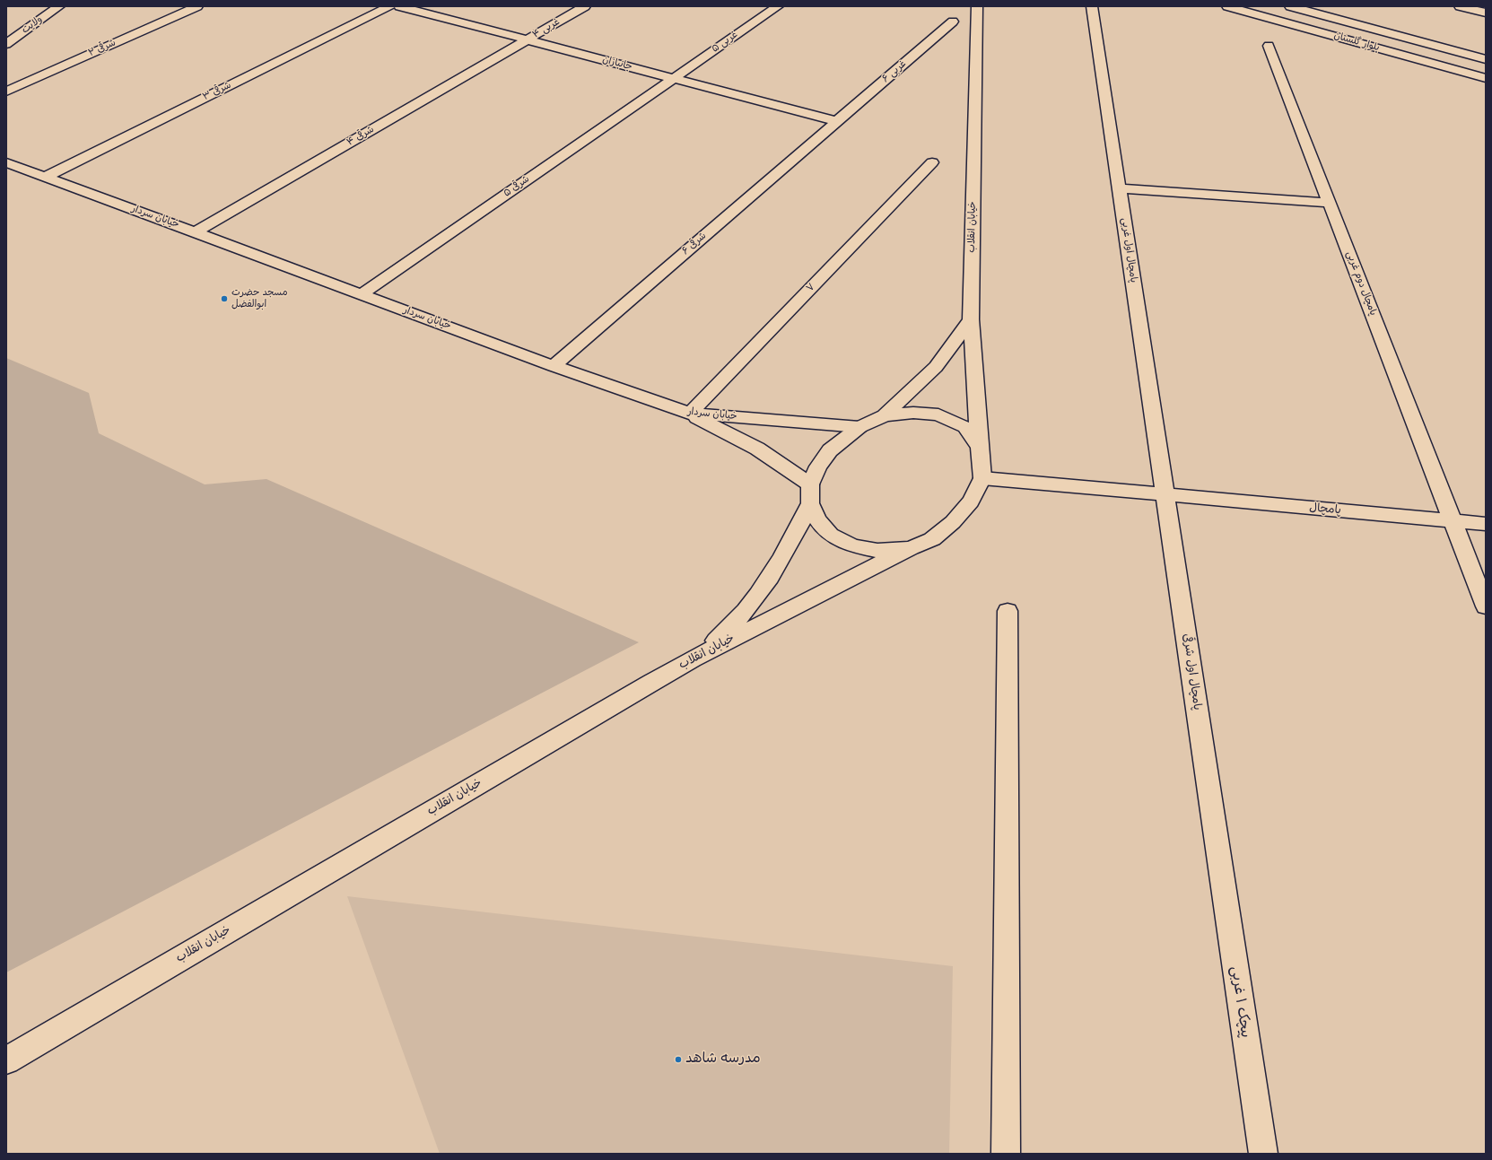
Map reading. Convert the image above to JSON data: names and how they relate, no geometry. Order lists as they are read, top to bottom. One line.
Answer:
{"streets":{"main road":["ولایت","۴ غربی","۵ غربی","بلوار گلستان","۲ شرقی","جانبازان","۶ غربی","۳ شرقی","۴ شرقی","۵ شرقی","خیابان سردار","خیابان انقلاب","۶ شرقی","پامچال اول غربی","پامچال دوم غربی","۷","پامچال","پامچال اول شرقی","پیچک ۱ غربی"]},"crossings":[["۴ غربی","جانبازان"],["۴ غربی","۴ شرقی"],["۵ غربی","جانبازان"],["۵ غربی","۵ شرقی"],["جانبازان","۶ غربی"],["جانبازان","۴ شرقی"],["جانبازان","۵ شرقی"],["جانبازان","۶ شرقی"],["۶ غربی","۶ شرقی"],["۳ شرقی","خیابان سردار"],["۴ شرقی","خیابان سردار"],["۵ شرقی","خیابان سردار"],["خیابان سردار","۶ شرقی"],["خیابان سردار","۷"],["خیابان انقلاب","پامچال"],["پامچال اول غربی","پامچال"],["پامچال اول غربی","پامچال اول شرقی"],["پامچال دوم غربی","پامچال"],["پامچال","پامچال اول شرقی"],["پامچال اول شرقی","پیچک ۱ غربی"]],"places":["مسجد حضرت ابوالفضل","مدرسه شاهد"]}
